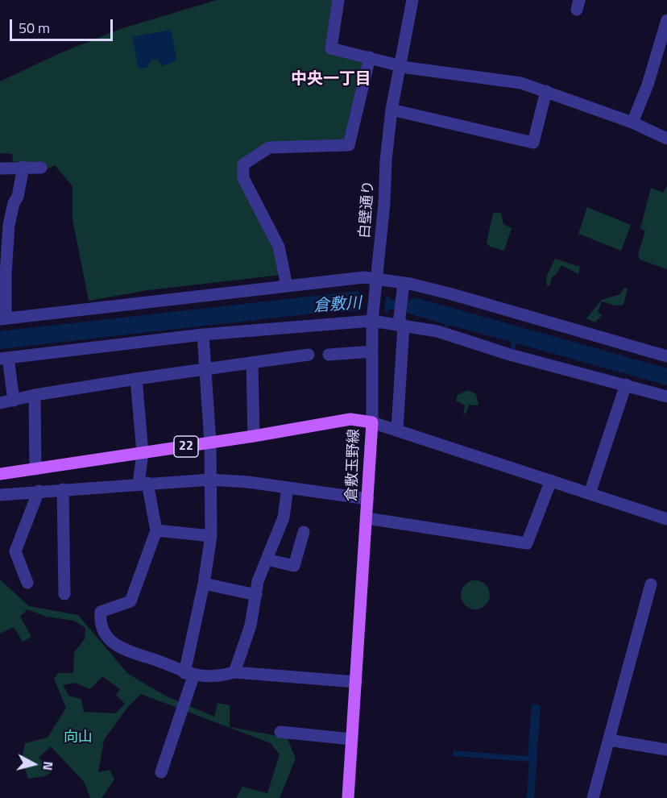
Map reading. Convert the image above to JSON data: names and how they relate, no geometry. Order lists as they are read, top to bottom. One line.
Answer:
{"streets":{"main road":["22","倉敷玉野線"],"street":["白壁通り"]},"crossings":[["白壁通り","倉敷玉野線"]],"districts":["中央一丁目"],"water":["倉敷川"],"parks":["向山"],"scale_bar":"50 m","north":"right"}
